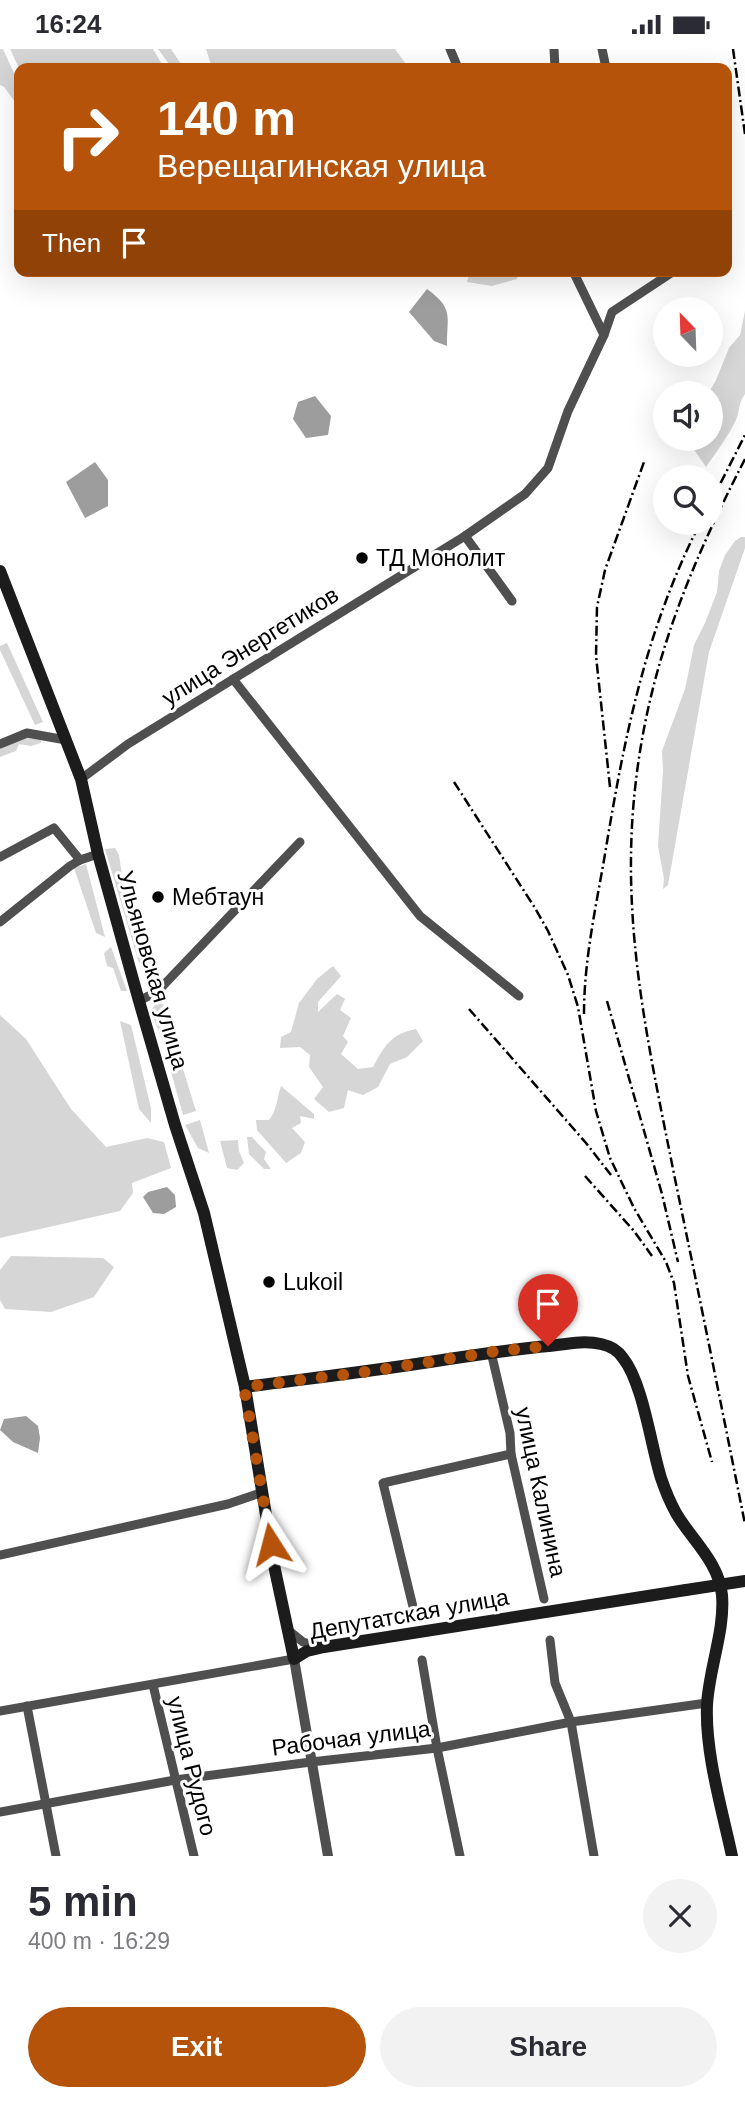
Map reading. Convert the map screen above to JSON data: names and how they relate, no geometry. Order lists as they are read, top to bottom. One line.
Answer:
{"streets":{"main road":["Ульяновская улица","Депутатская улица"],"street":["улица Энергетиков","улица Калинина","Рабочая улица","улица Рудого"]},"crossings":[["улица Энергетиков","Ульяновская улица"],["Ульяновская улица","Депутатская улица"],["Депутатская улица","улица Рудого"],["Рабочая улица","улица Рудого"]],"places":["ТД Монолит","Мебтаун","Lukoil"],"north":"top left","page":{"status":"16:24","turn":["140 m","Верещагинская улица"],"then":"Then","heading":["5 min","400 m · 16:29"],"buttons":["Exit","Share"]}}
